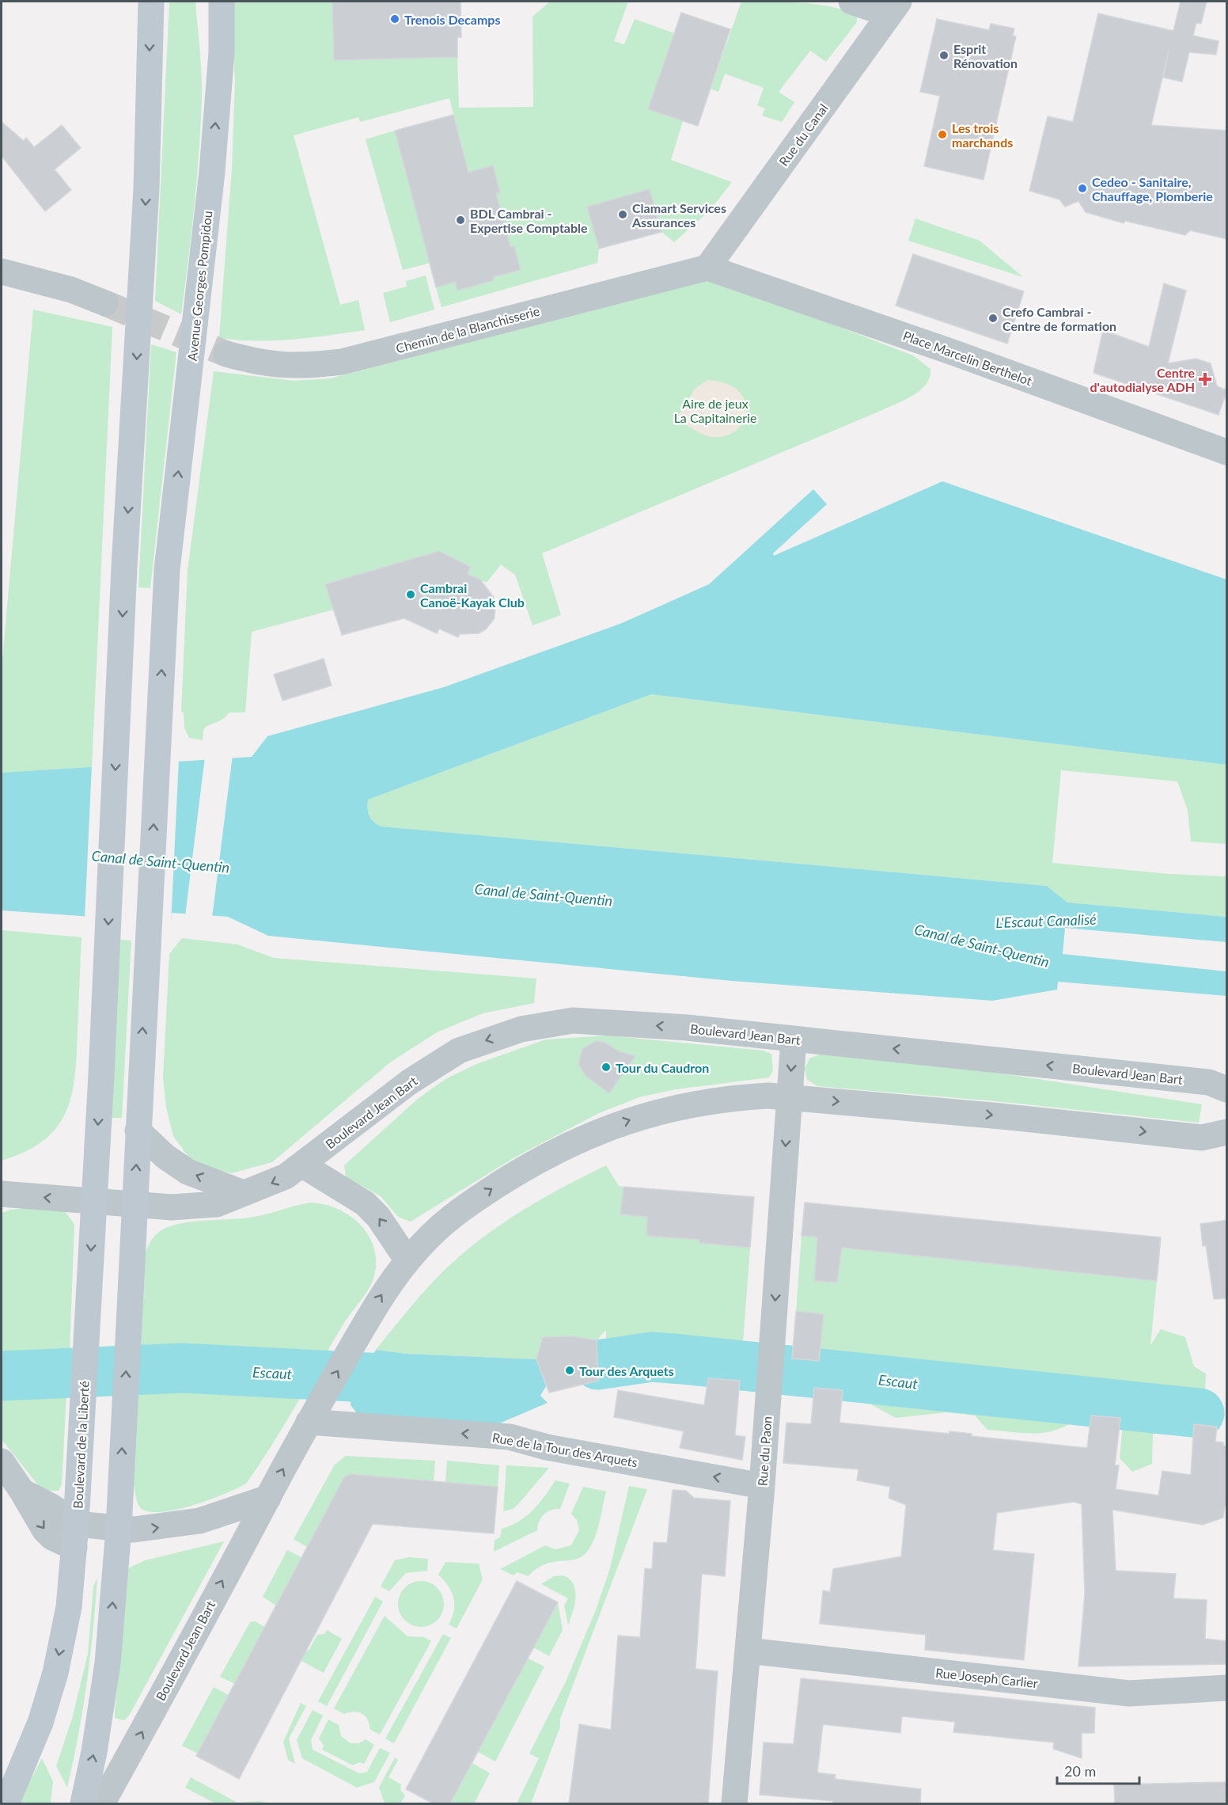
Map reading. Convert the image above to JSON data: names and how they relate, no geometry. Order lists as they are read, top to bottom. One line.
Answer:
{"streets":{"main road":["Avenue Georges Pompidou","Boulevard de la Liberté"],"street":["Rue du Canal","Chemin de la Blanchisserie","Place Marcelin Berthelot","Boulevard Jean Bart","Rue de la Tour des Arquets","Rue du Paon","Rue Joseph Carlier"]},"crossings":[["Rue du Canal","Chemin de la Blanchisserie"],["Rue du Canal","Place Marcelin Berthelot"],["Chemin de la Blanchisserie","Place Marcelin Berthelot"],["Boulevard Jean Bart","Boulevard de la Liberté"],["Boulevard Jean Bart","Rue de la Tour des Arquets"],["Boulevard Jean Bart","Rue du Paon"],["Rue de la Tour des Arquets","Rue du Paon"],["Rue du Paon","Rue Joseph Carlier"]],"one_way":["Avenue Georges Pompidou","Rue de la Tour des Arquets","Rue du Paon"],"water":["Canal de Saint-Quentin","L'Escaut Canalisé","Escaut"],"parks":["Aire de jeux La Capitainerie"],"places":{"other":["Trenois Decamps","Esprit Rénovation","Les trois marchands","Cedeo - Sanitaire, Chauffage, Plomberie","Clamart Services Assurances","BDL Cambrai - Expertise Comptable","Crefo Cambrai - Centre de formation","Cambrai Canoë-Kayak Club","Tour du Caudron","Tour des Arquets"],"health":["Centre d'autodialyse ADH"]},"scale_bar":"20 m"}
